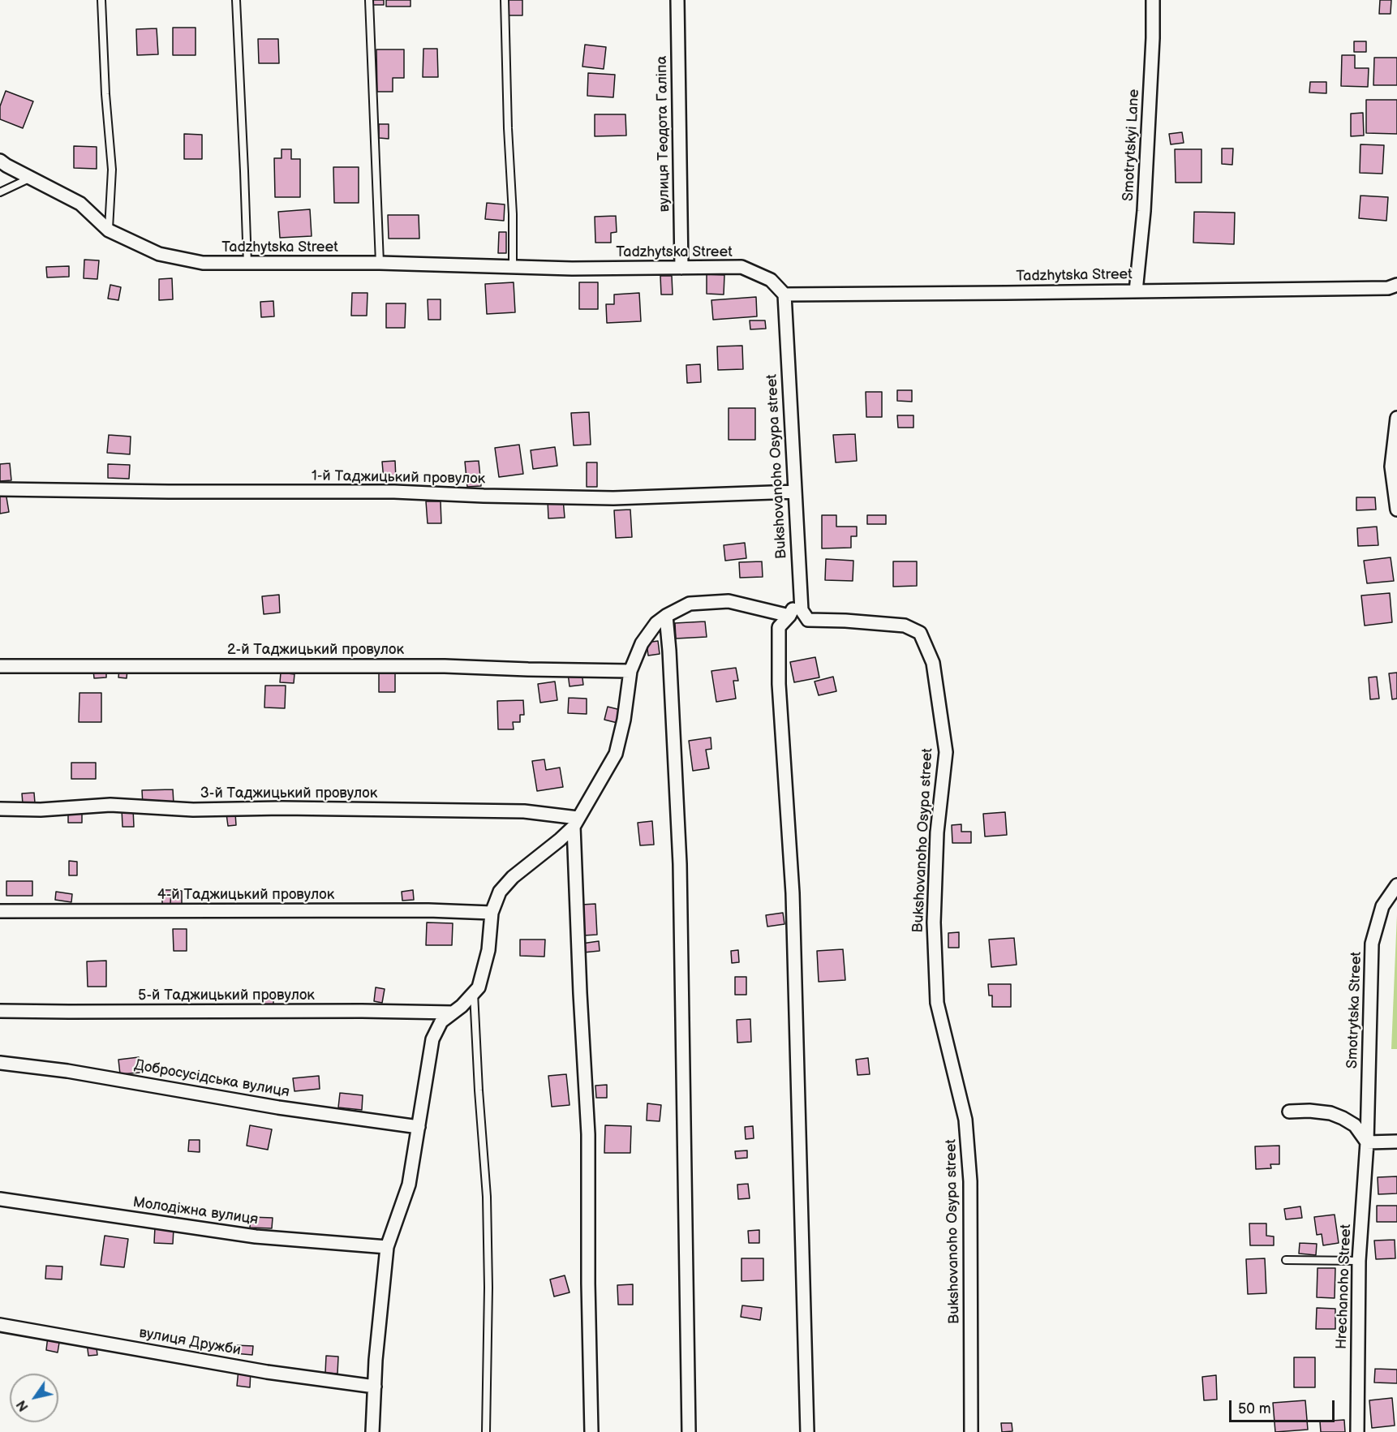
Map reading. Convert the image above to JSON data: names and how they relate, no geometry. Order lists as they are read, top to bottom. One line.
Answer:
{"streets":{"street":["вулиця Теодота Галіпа","Smotrytskyi Lane","Tadzhytska Street","Bukshovanoho Osypa street","1-й Таджицький провулок","2-й Таджицький провулок","3-й Таджицький провулок","4-й Таджицький провулок","5-й Таджицький провулок","Smotrytska Street","Добросусідська вулиця","Молодіжна вулиця","Hrechanoho Street","вулиця Дружби"]},"crossings":[["вулиця Теодота Галіпа","Tadzhytska Street"],["Smotrytskyi Lane","Tadzhytska Street"],["Tadzhytska Street","Bukshovanoho Osypa street"],["Bukshovanoho Osypa street","1-й Таджицький провулок"],["Smotrytska Street","Hrechanoho Street"]],"scale_bar":"50 m","north":"bottom left"}
